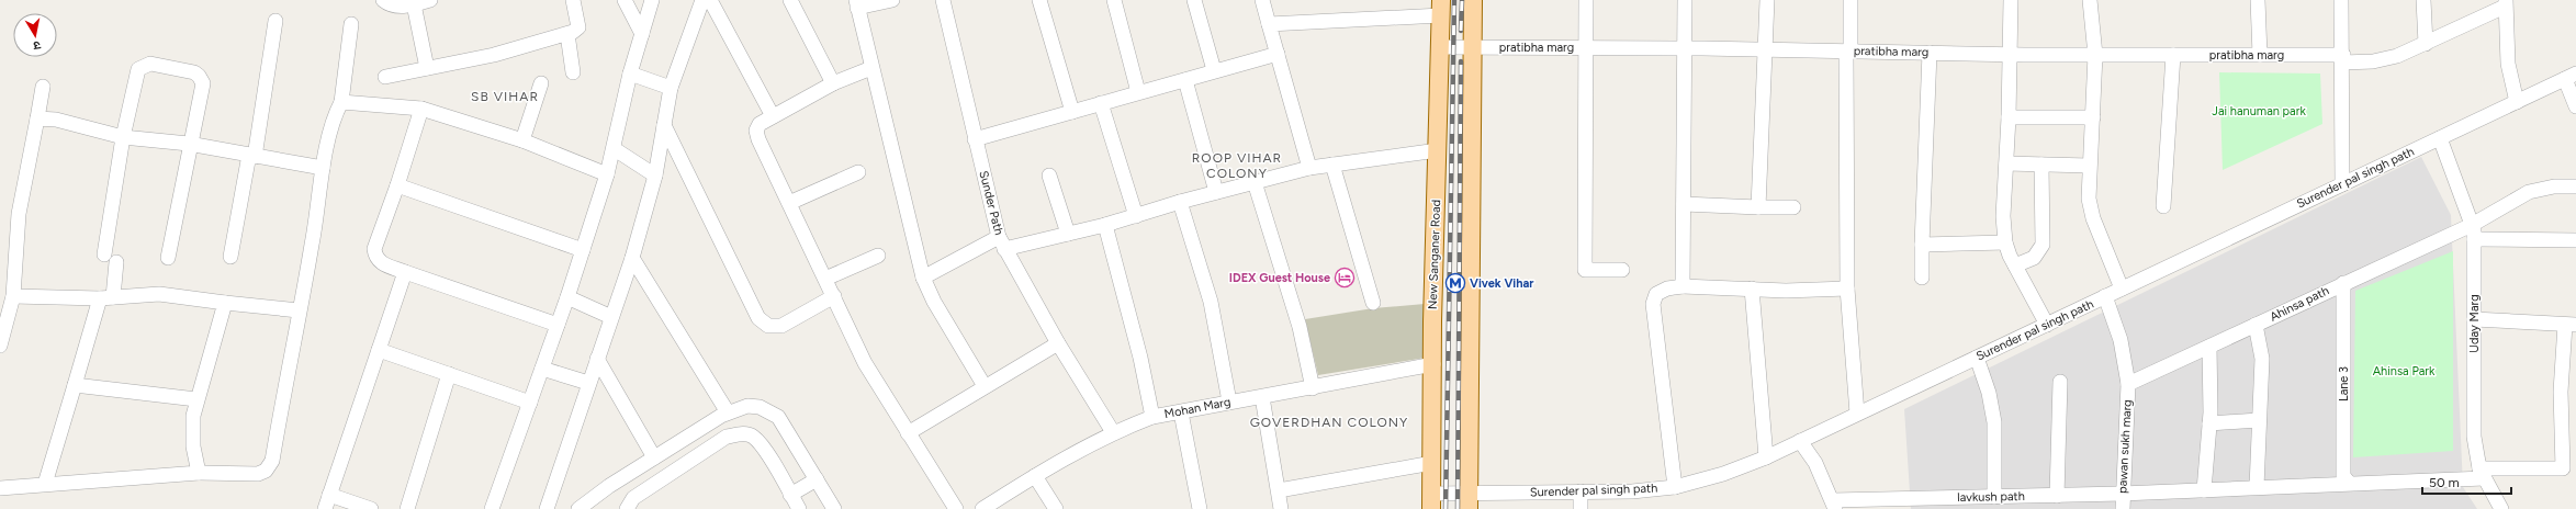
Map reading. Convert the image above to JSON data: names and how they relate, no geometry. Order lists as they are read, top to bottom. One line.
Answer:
{"streets":{"main road":["New Sanganer Road"],"street":["pratibha marg","Surender pal singh path","Sunder Path","Ahinsa path","Uday Marg","Lane 3","Mohan Marg","pawan sukh marg","lavkush path"]},"crossings":[["pratibha marg","New Sanganer Road"],["Surender pal singh path","New Sanganer Road"],["Surender pal singh path","Uday Marg"],["Surender pal singh path","pawan sukh marg"],["Sunder Path","Mohan Marg"],["New Sanganer Road","Mohan Marg"],["Ahinsa path","Uday Marg"],["Ahinsa path","Lane 3"],["Ahinsa path","pawan sukh marg"],["Uday Marg","lavkush path"],["Lane 3","lavkush path"],["pawan sukh marg","lavkush path"]],"districts":["SB VIHAR","ROOP VIHAR COLONY","GOVERDHAN COLONY"],"parks":["Jai hanuman park","Ahinsa Park"],"places":{"hotel":["IDEX Guest House"],"metro station":["Vivek Vihar"]},"scale_bar":"50 m","north":"bottom"}
